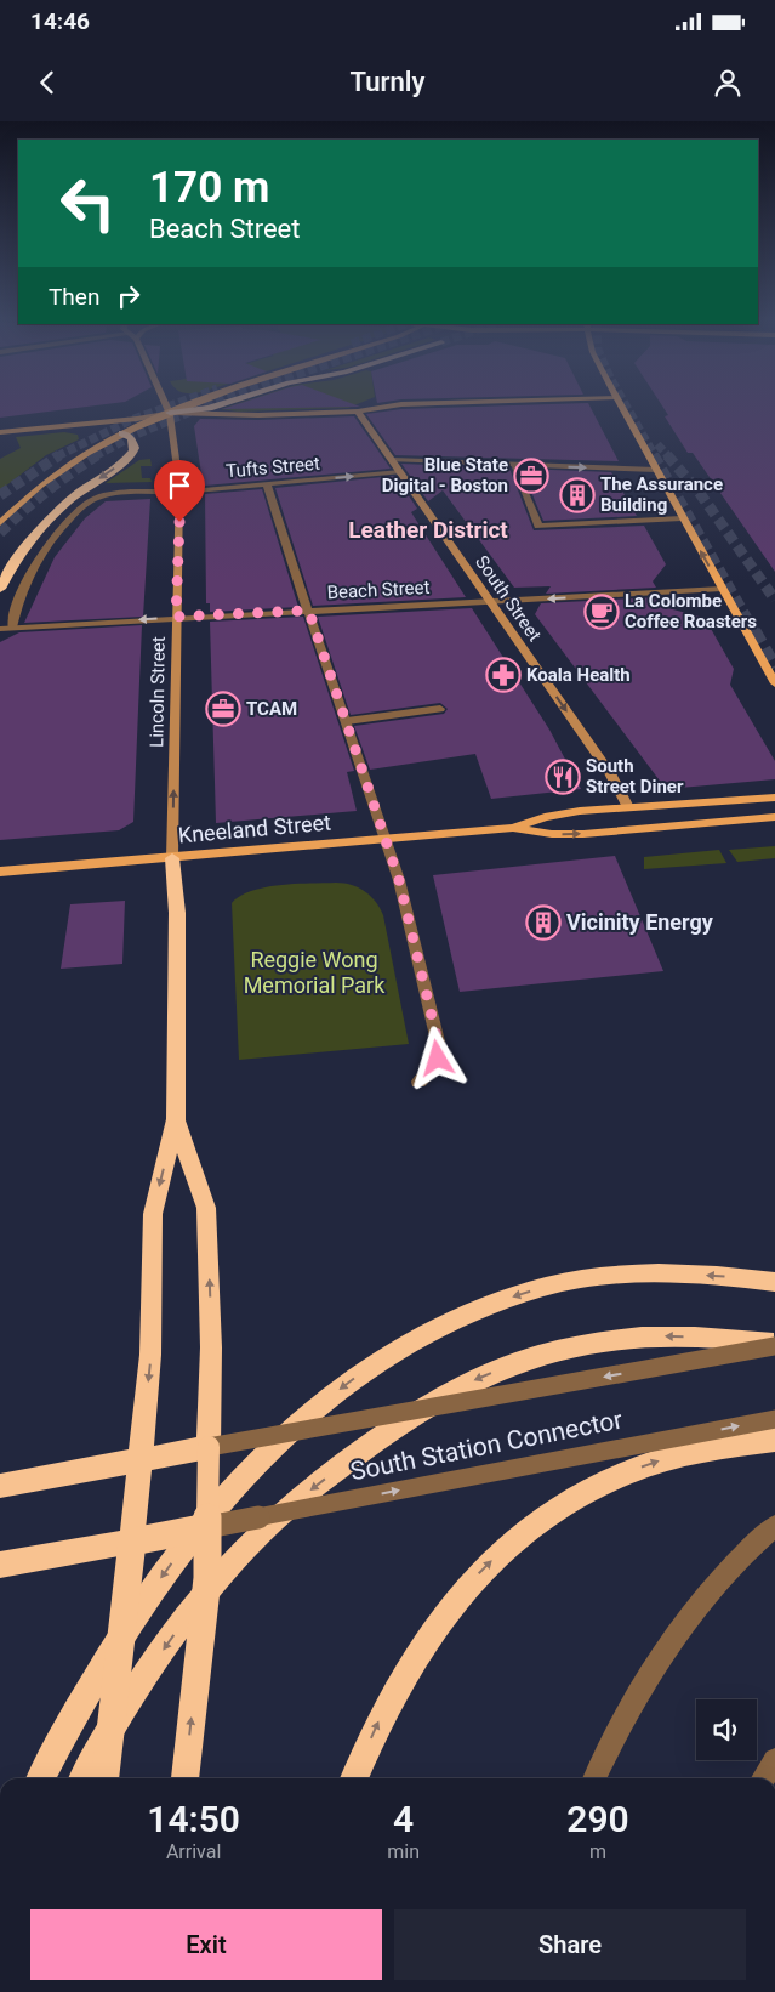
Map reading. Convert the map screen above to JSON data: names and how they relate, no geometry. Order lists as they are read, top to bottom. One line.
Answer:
{"streets":{"main road":["South Street","Lincoln Street","Kneeland Street"],"street":["Tufts Street","Beach Street","South Station Connector"]},"crossings":[["Tufts Street","Beach Street"],["Tufts Street","South Street"],["Tufts Street","Lincoln Street"],["Beach Street","South Street"],["Beach Street","Lincoln Street"],["South Street","Kneeland Street"],["Lincoln Street","Kneeland Street"]],"one_way":["South Street","Lincoln Street"],"districts":["Leather District"],"parks":["Reggie Wong Memorial Park"],"places":{"office":["Blue State Digital - Boston","TCAM"],"building":["The Assurance Building","Vicinity Energy"],"cafe":["La Colombe Coffee Roasters"],"pharmacy":["Koala Health"],"restaurant":["South Street Diner"]},"page":{"status":"14:46","header":"Turnly","turn":["170 m","Beach Street"],"then":"Then","eta":["14:50","Arrival","4","min","290","m"],"buttons":["Exit","Share"]}}
